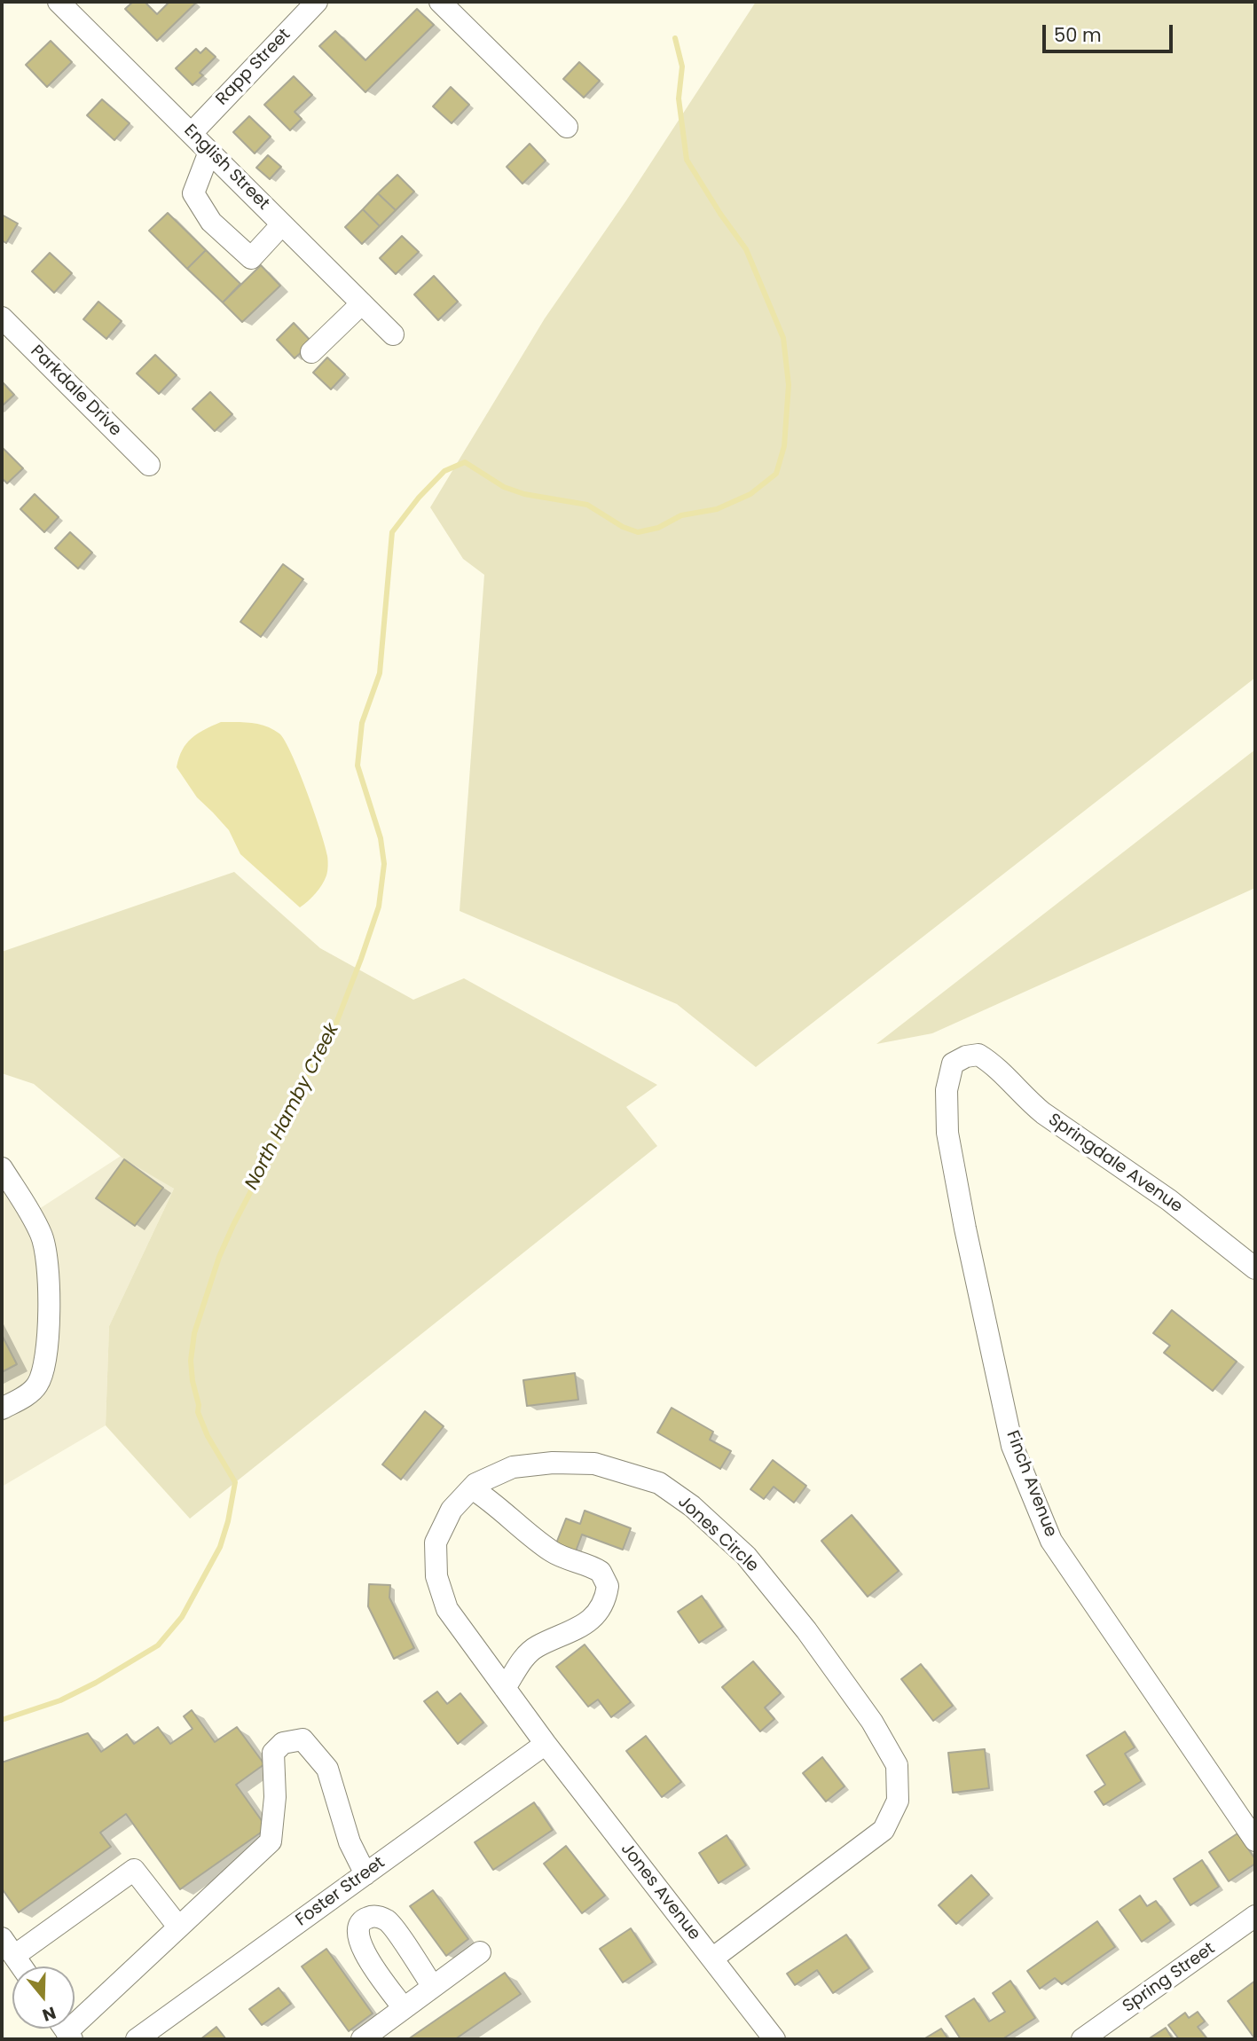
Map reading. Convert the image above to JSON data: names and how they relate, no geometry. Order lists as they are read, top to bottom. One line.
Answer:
{"streets":{"street":["Rapp Street","English Street","Parkdale Drive","Springdale Avenue","Finch Avenue","Jones Circle","Foster Street","Jones Avenue","Spring Street"]},"crossings":[["Rapp Street","English Street"],["Springdale Avenue","Finch Avenue"],["Jones Circle","Foster Street"],["Jones Circle","Jones Avenue"],["Foster Street","Jones Avenue"]],"water":["North Hamby Creek"],"scale_bar":"50 m","north":"bottom"}
